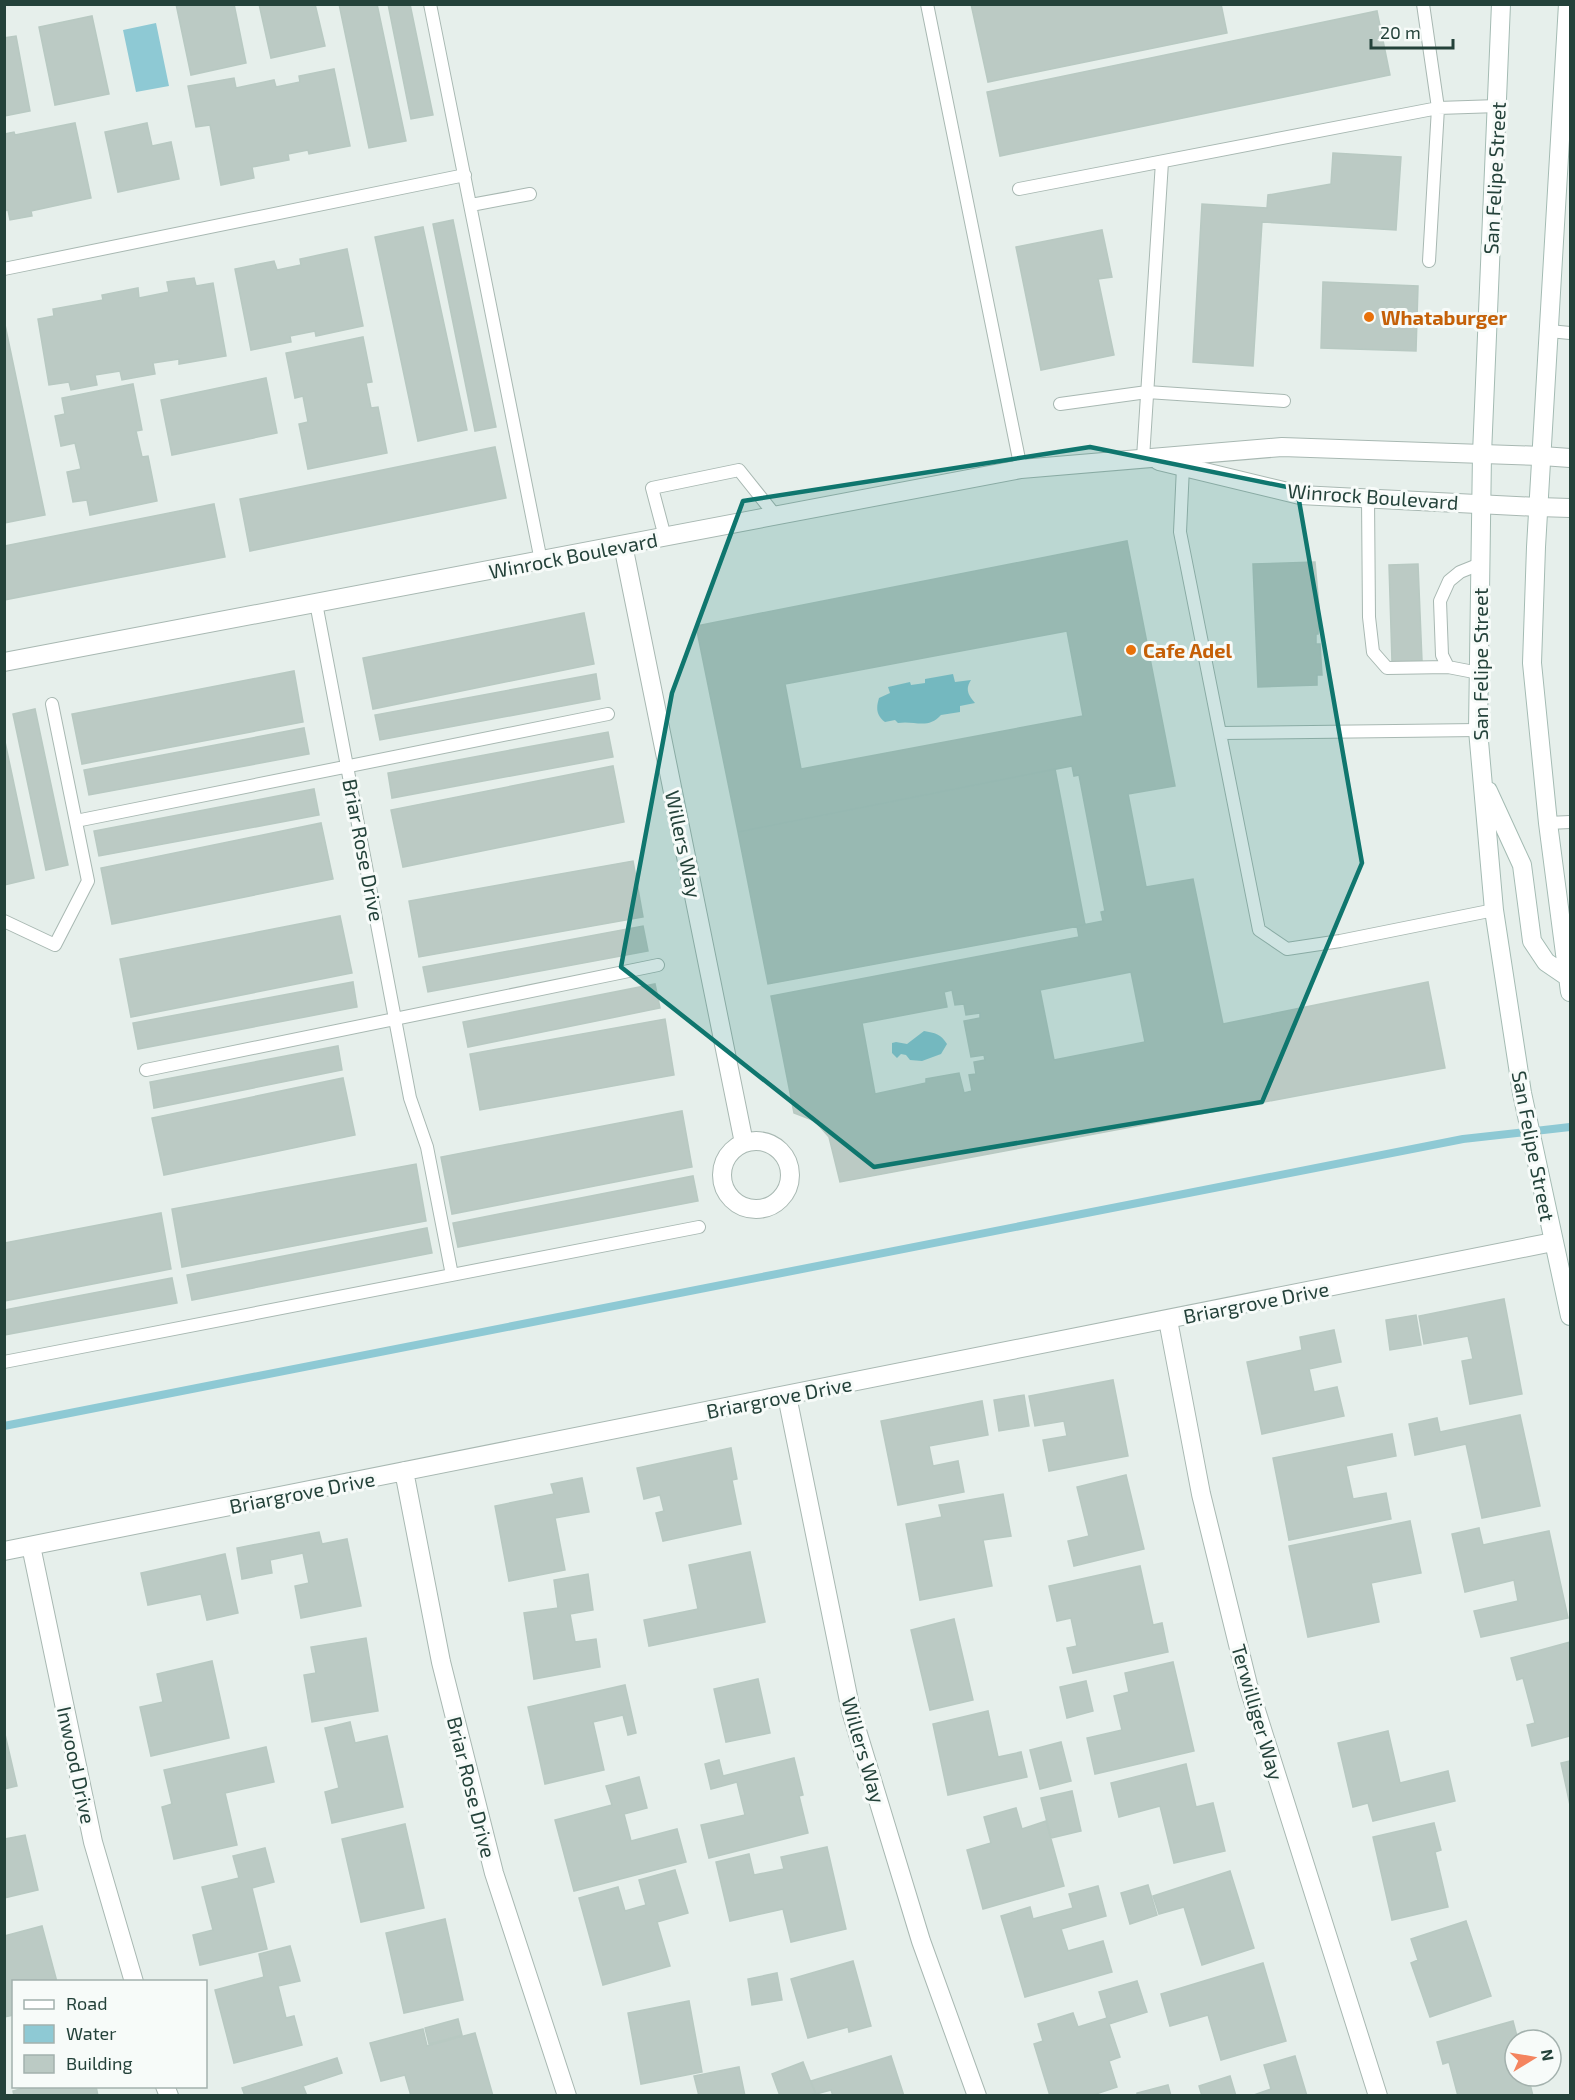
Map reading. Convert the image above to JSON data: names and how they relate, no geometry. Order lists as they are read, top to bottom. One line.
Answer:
{"streets":{"street":["San Felipe Street","Winrock Boulevard","Willers Way","Briar Rose Drive","Briargrove Drive","Terwilliger Way","Inwood Drive"]},"crossings":[["San Felipe Street","Winrock Boulevard"],["San Felipe Street","Briargrove Drive"],["Winrock Boulevard","Willers Way"],["Winrock Boulevard","Briar Rose Drive"],["Willers Way","Briargrove Drive"],["Briar Rose Drive","Briargrove Drive"],["Briargrove Drive","Terwilliger Way"],["Briargrove Drive","Inwood Drive"]],"places":["Whataburger","Cafe Adel"],"legend":["Road","Water","Building"],"scale_bar":"20 m","north":"right"}
